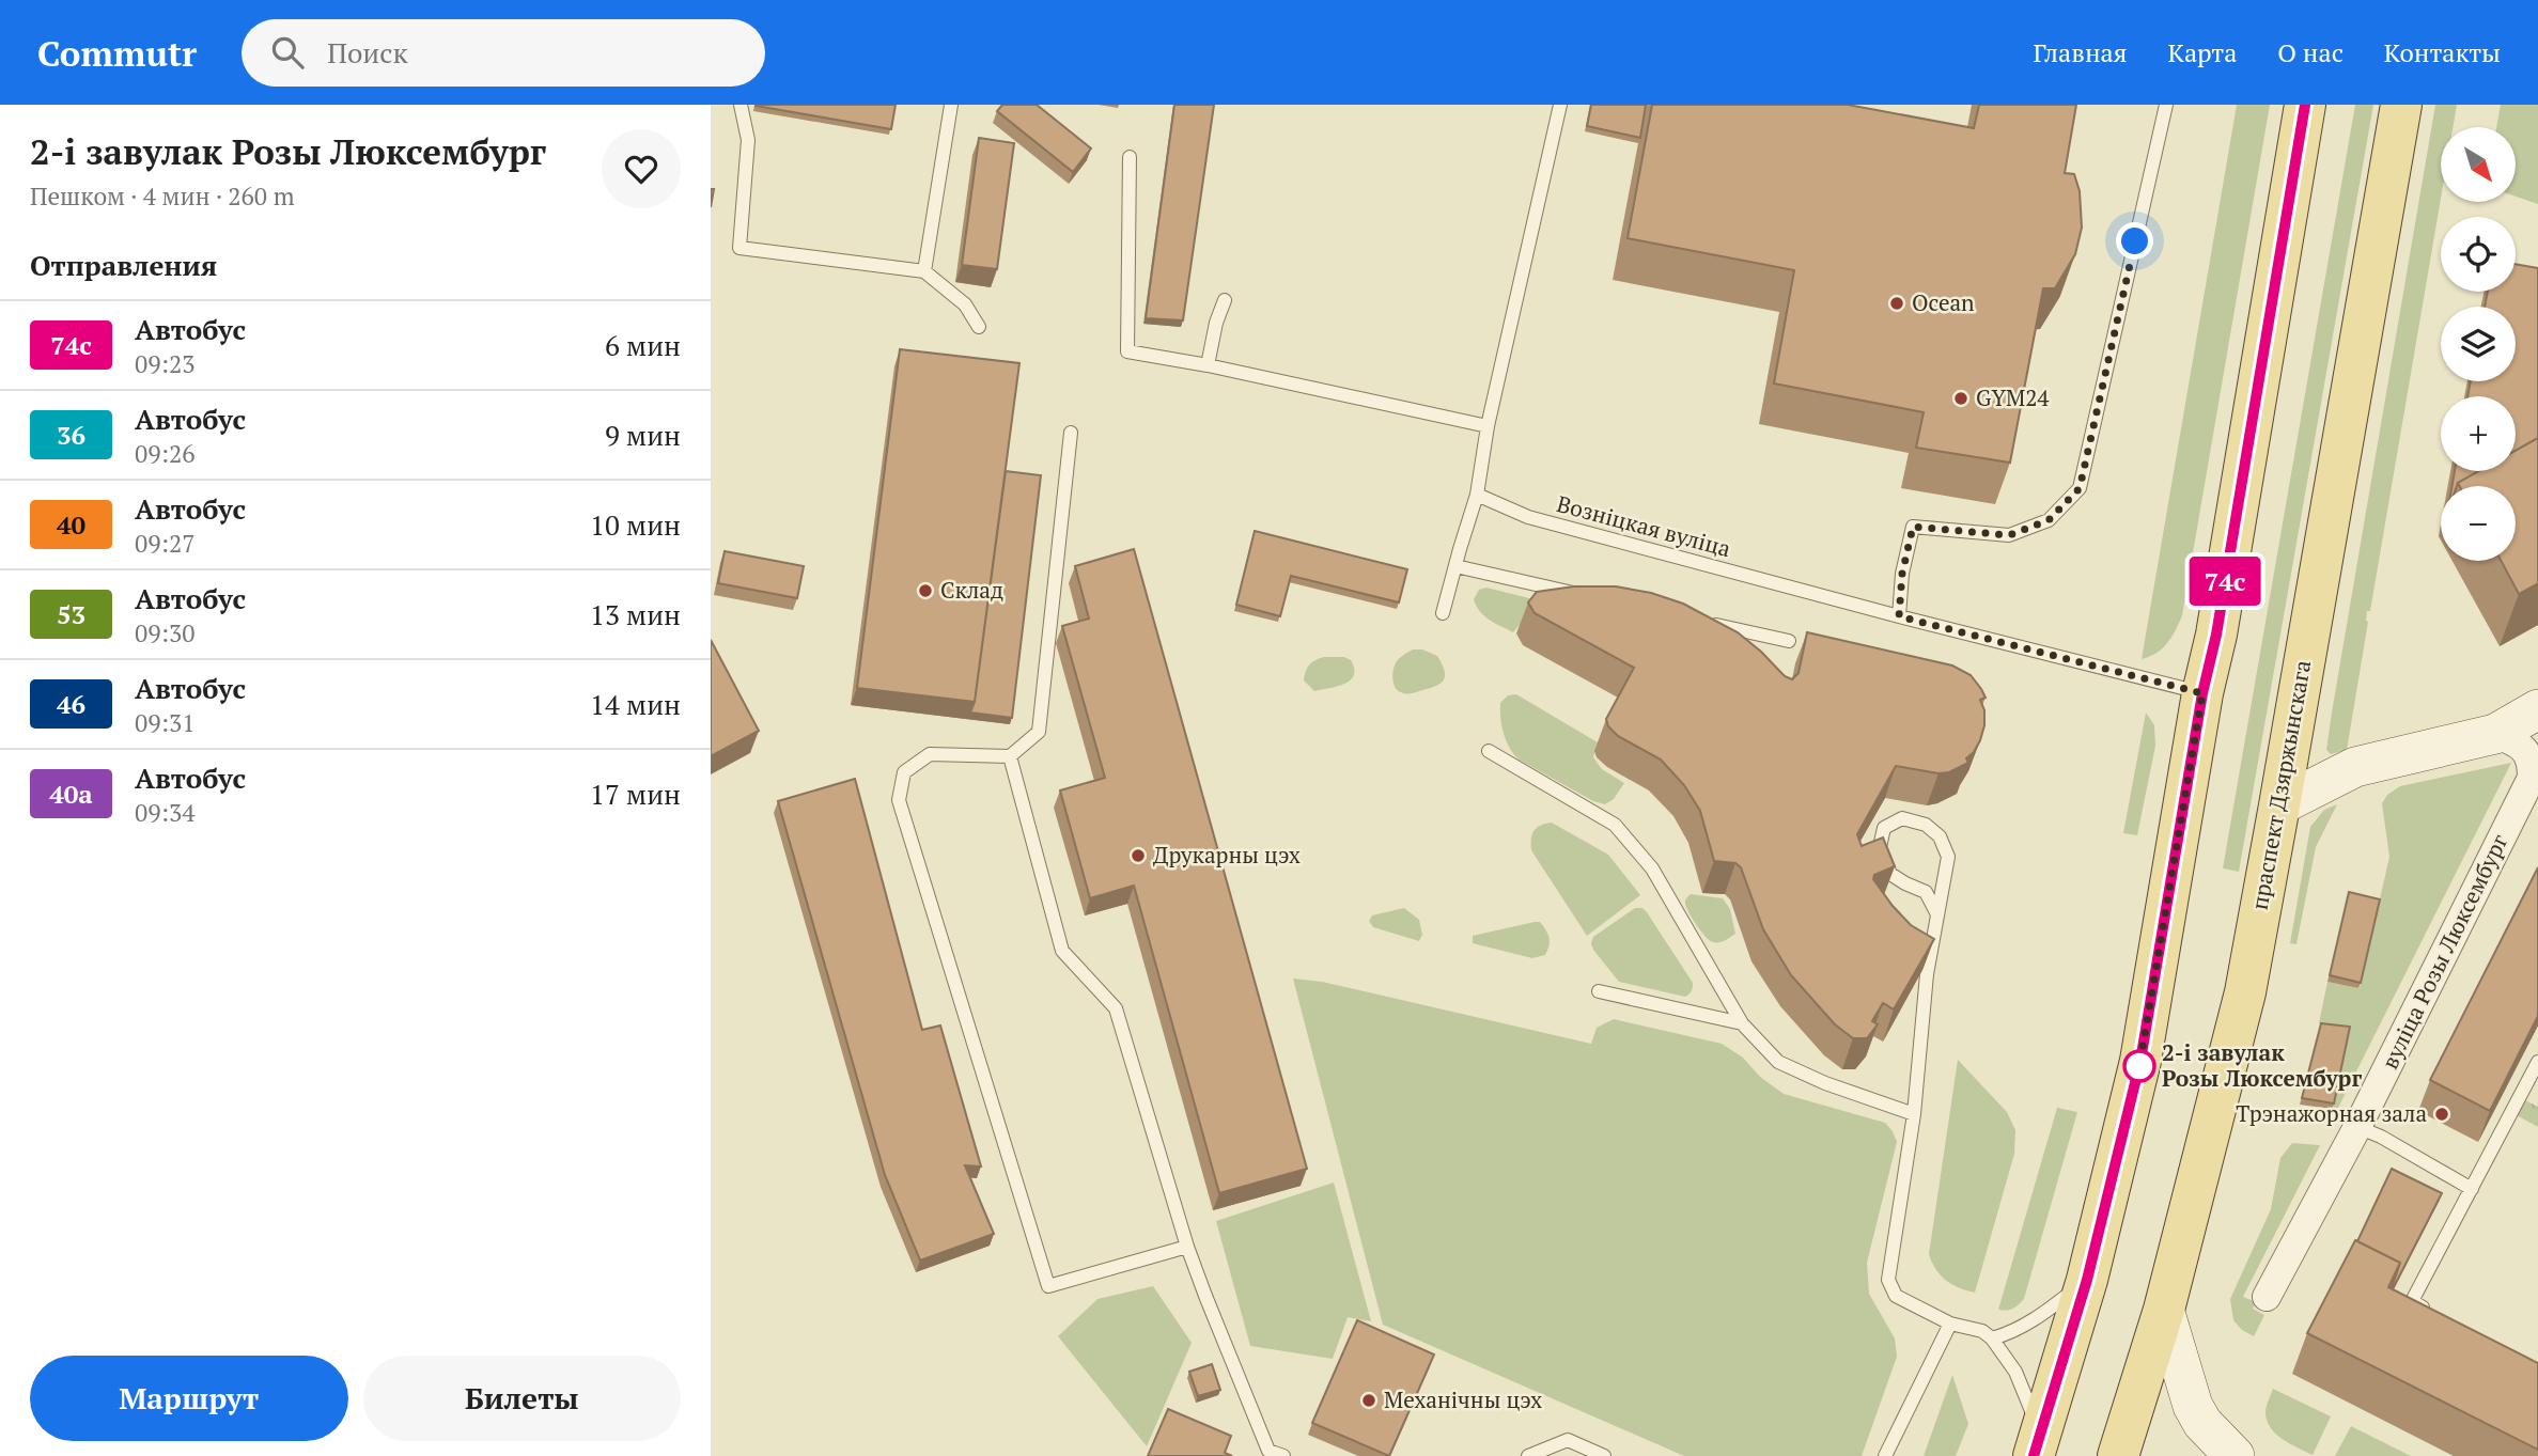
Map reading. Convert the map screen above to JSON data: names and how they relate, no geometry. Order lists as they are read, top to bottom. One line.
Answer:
{"streets":{"main road":["праспект Дзяржынскага"],"street":["вуліца Розы Люксембург"],"lane":["Возніцкая вуліца"]},"places":["Ocean","GYM24","Склад","Друкарны цэх","2-і завулак Розы Люксембург","Трэнажорная зала","Механічны цэх"],"lines":["bus line 74с"],"north":"bottom right","page":{"header":"Commutr","search":"Поиск","nav":["Главная","Карта","О нас","Контакты"],"heading":[["2-і завулак Розы Люксембург","Пешком · 4 мин · 260 m"],"Отправления"],"on_map":"74с","map_buttons":["+","−"],"list":[{"mark":"74с","name":"Автобус","note":"09:23","value":"6 мин"},{"mark":"36","name":"Автобус","note":"09:26","value":"9 мин"},{"mark":"40","name":"Автобус","note":"09:27","value":"10 мин"},{"mark":"53","name":"Автобус","note":"09:30","value":"13 мин"},{"mark":"46","name":"Автобус","note":"09:31","value":"14 мин"},{"mark":"40а","name":"Автобус","note":"09:34","value":"17 мин"}],"buttons":["Маршрут","Билеты"]}}
